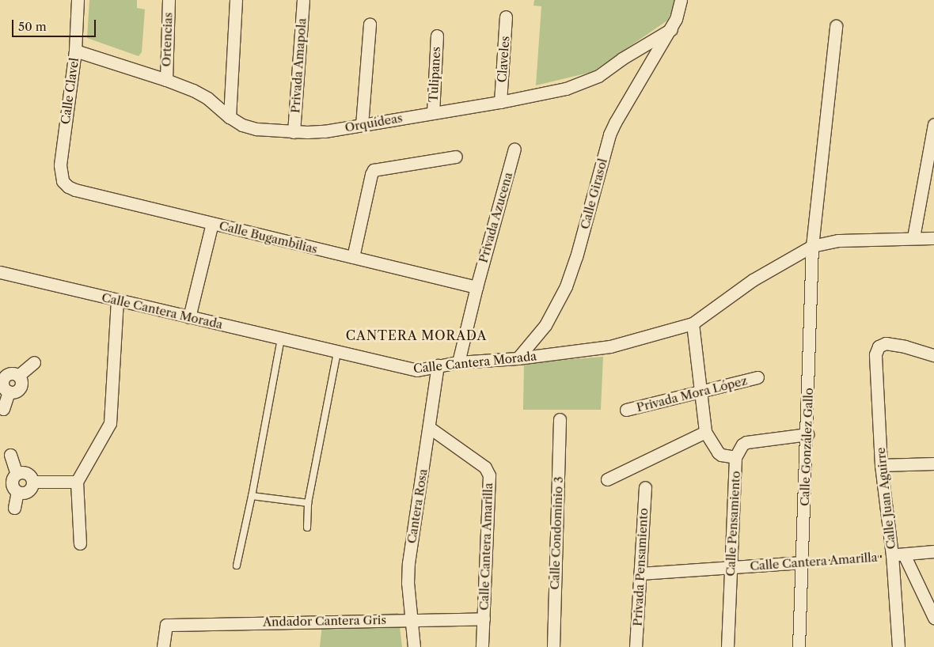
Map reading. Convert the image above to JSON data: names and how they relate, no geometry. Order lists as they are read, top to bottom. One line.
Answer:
{"streets":{"street":["Ortencias","Claveles","Privada Amapola","Tulipanes","Calle Clavel","Orquídeas","Calle Girasol","Privada Azucena","Calle Bugambilias","Calle Cantera Morada","Privada Mora López","Calle González Gallo","Calle Juan Aguirre","Cantera Rosa","Calle Pensamiento","Calle Condominio 3","Calle Cantera Amarilla","Privada Pensamiento","Andador Cantera Gris"]},"crossings":[["Ortencias","Orquídeas"],["Claveles","Orquídeas"],["Privada Amapola","Orquídeas"],["Tulipanes","Orquídeas"],["Calle Clavel","Orquídeas"],["Calle Clavel","Calle Bugambilias"],["Orquídeas","Calle Girasol"],["Calle Girasol","Calle Cantera Morada"],["Privada Azucena","Calle Bugambilias"],["Privada Azucena","Calle Cantera Morada"],["Calle Cantera Morada","Calle González Gallo"],["Calle Cantera Morada","Cantera Rosa"],["Calle Cantera Morada","Calle Pensamiento"],["Privada Mora López","Calle Pensamiento"],["Calle González Gallo","Calle Cantera Amarilla"],["Calle Juan Aguirre","Calle Cantera Amarilla"],["Cantera Rosa","Calle Cantera Amarilla"],["Cantera Rosa","Andador Cantera Gris"],["Calle Pensamiento","Calle Cantera Amarilla"],["Calle Cantera Amarilla","Privada Pensamiento"],["Calle Cantera Amarilla","Andador Cantera Gris"]],"districts":["CANTERA MORADA"],"scale_bar":"50 m"}
